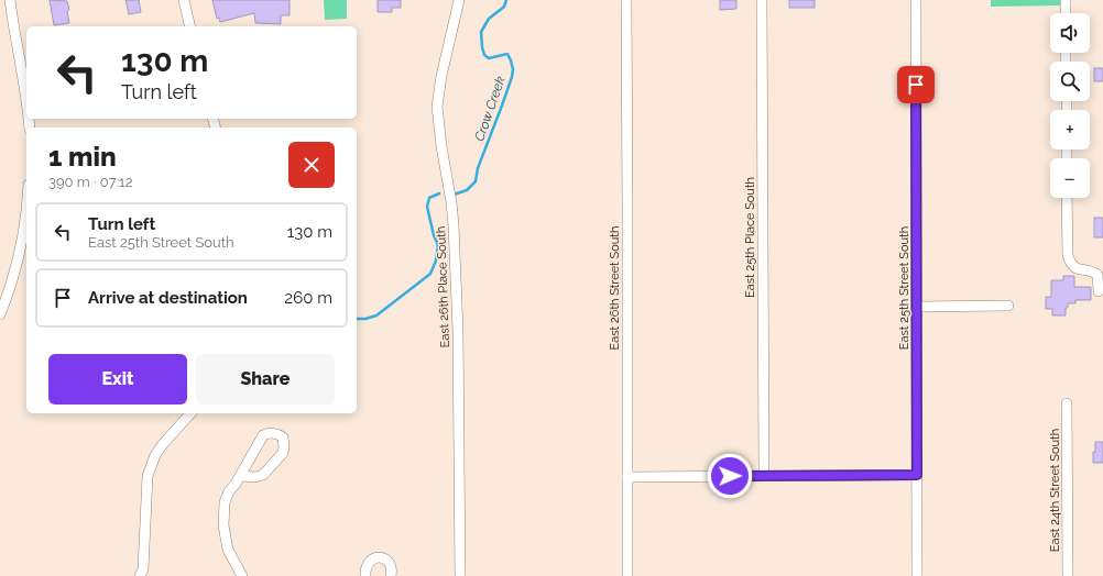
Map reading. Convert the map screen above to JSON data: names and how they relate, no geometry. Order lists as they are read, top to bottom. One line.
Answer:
{"streets":{"street":["East 25th Place South","East 26th Place South","East 26th Street South","East 25th Street South","East 24th Street South"]},"water":["Crow Creek"],"page":{"map_buttons":["+","−"],"turn":["130 m","Turn left"],"heading":["1 min","390 m · 07:12"],"list":[{"name":"Turn left","note":"East 25th Street South","value":"130 m"},{"name":"Arrive at destination","value":"260 m"}],"buttons":["Exit","Share"]}}
